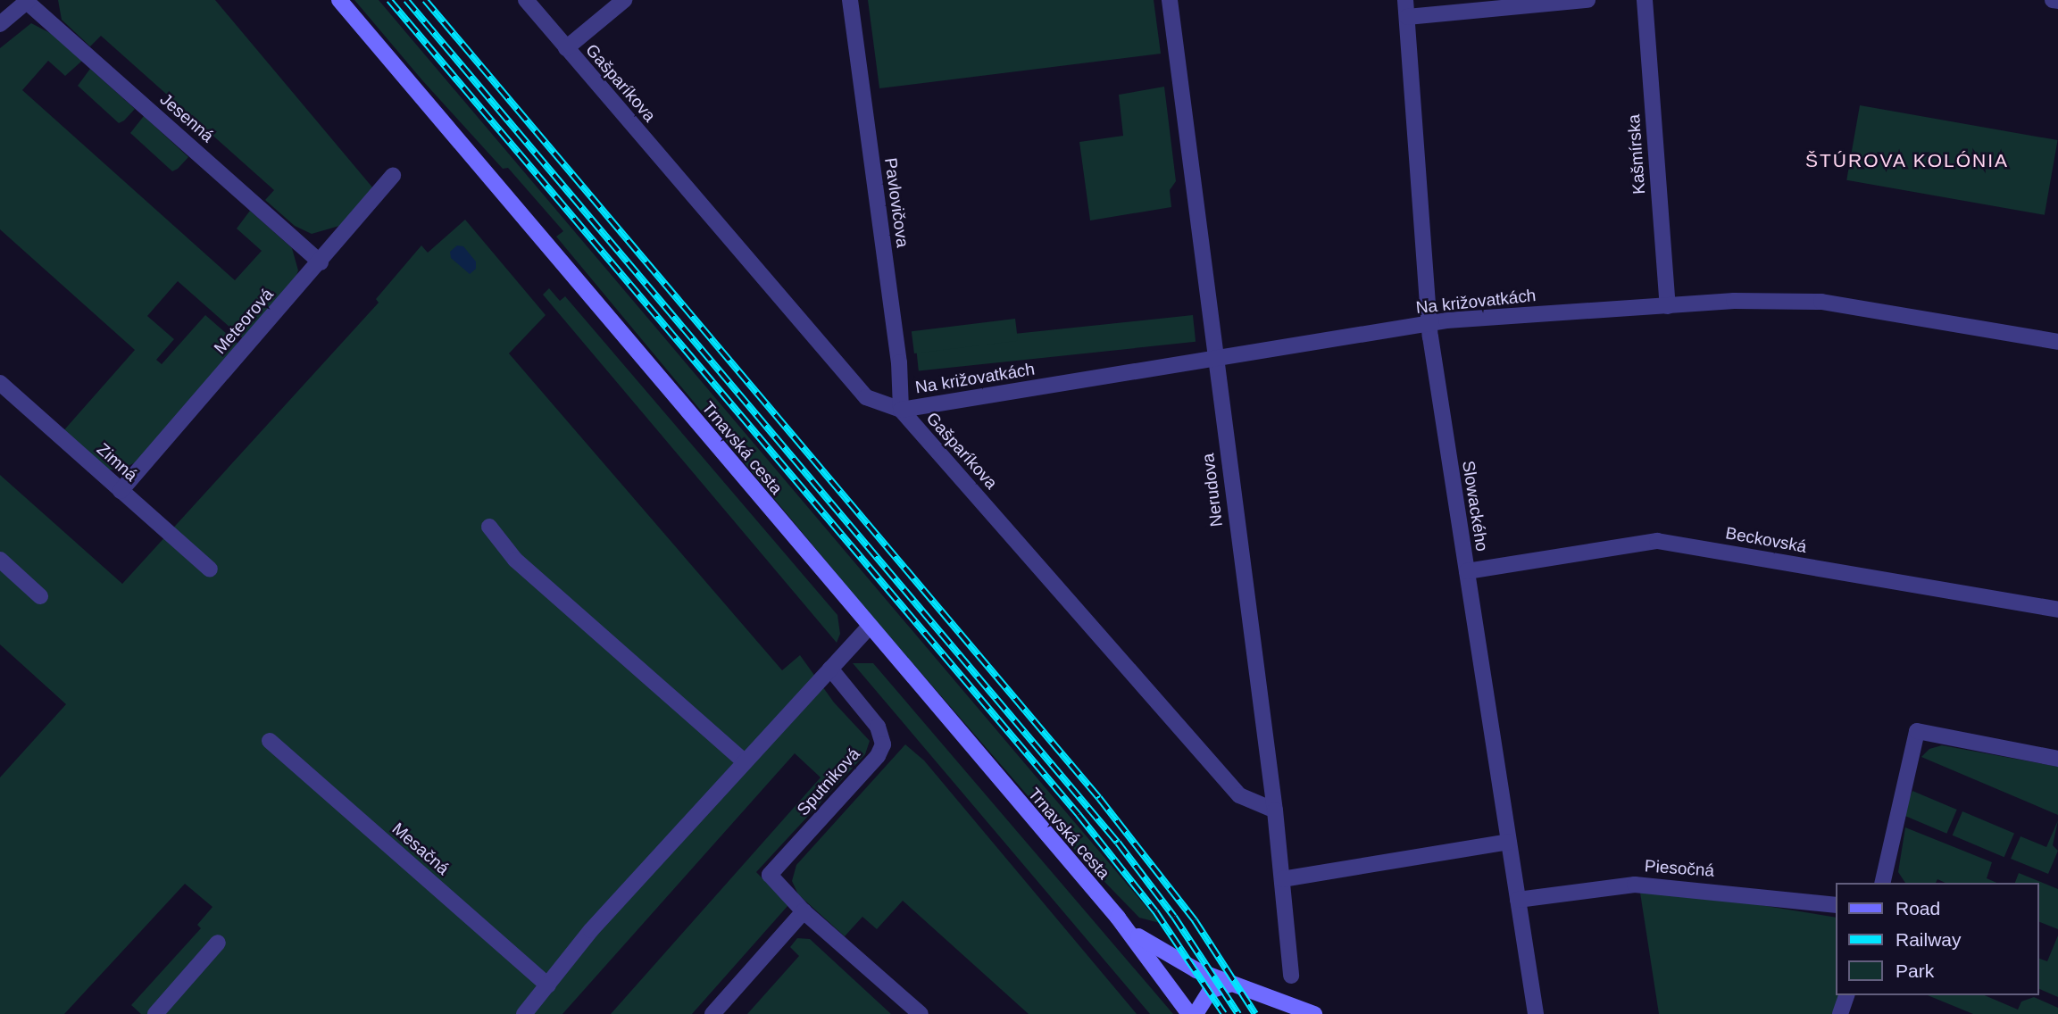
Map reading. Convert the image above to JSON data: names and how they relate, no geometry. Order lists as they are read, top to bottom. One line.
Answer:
{"streets":{"main road":["Trnavská cesta"],"street":["Gašparíkova","Jesenná","Kašmírska","Pavlovičova","Na križovatkách","Meteorová","Zimná","Nerudova","Slowackého","Beckovská","Sputniková","Mesačná","Piesočná"]},"crossings":[["Gašparíkova","Pavlovičova"],["Gašparíkova","Na križovatkách"],["Gašparíkova","Nerudova"],["Jesenná","Meteorová"],["Kašmírska","Na križovatkách"],["Pavlovičova","Na križovatkách"],["Na križovatkách","Nerudova"],["Na križovatkách","Slowackého"],["Meteorová","Zimná"],["Slowackého","Beckovská"],["Slowackého","Piesočná"]],"districts":["ŠTÚROVA KOLÓNIA"],"legend":["Road","Railway","Park"]}
